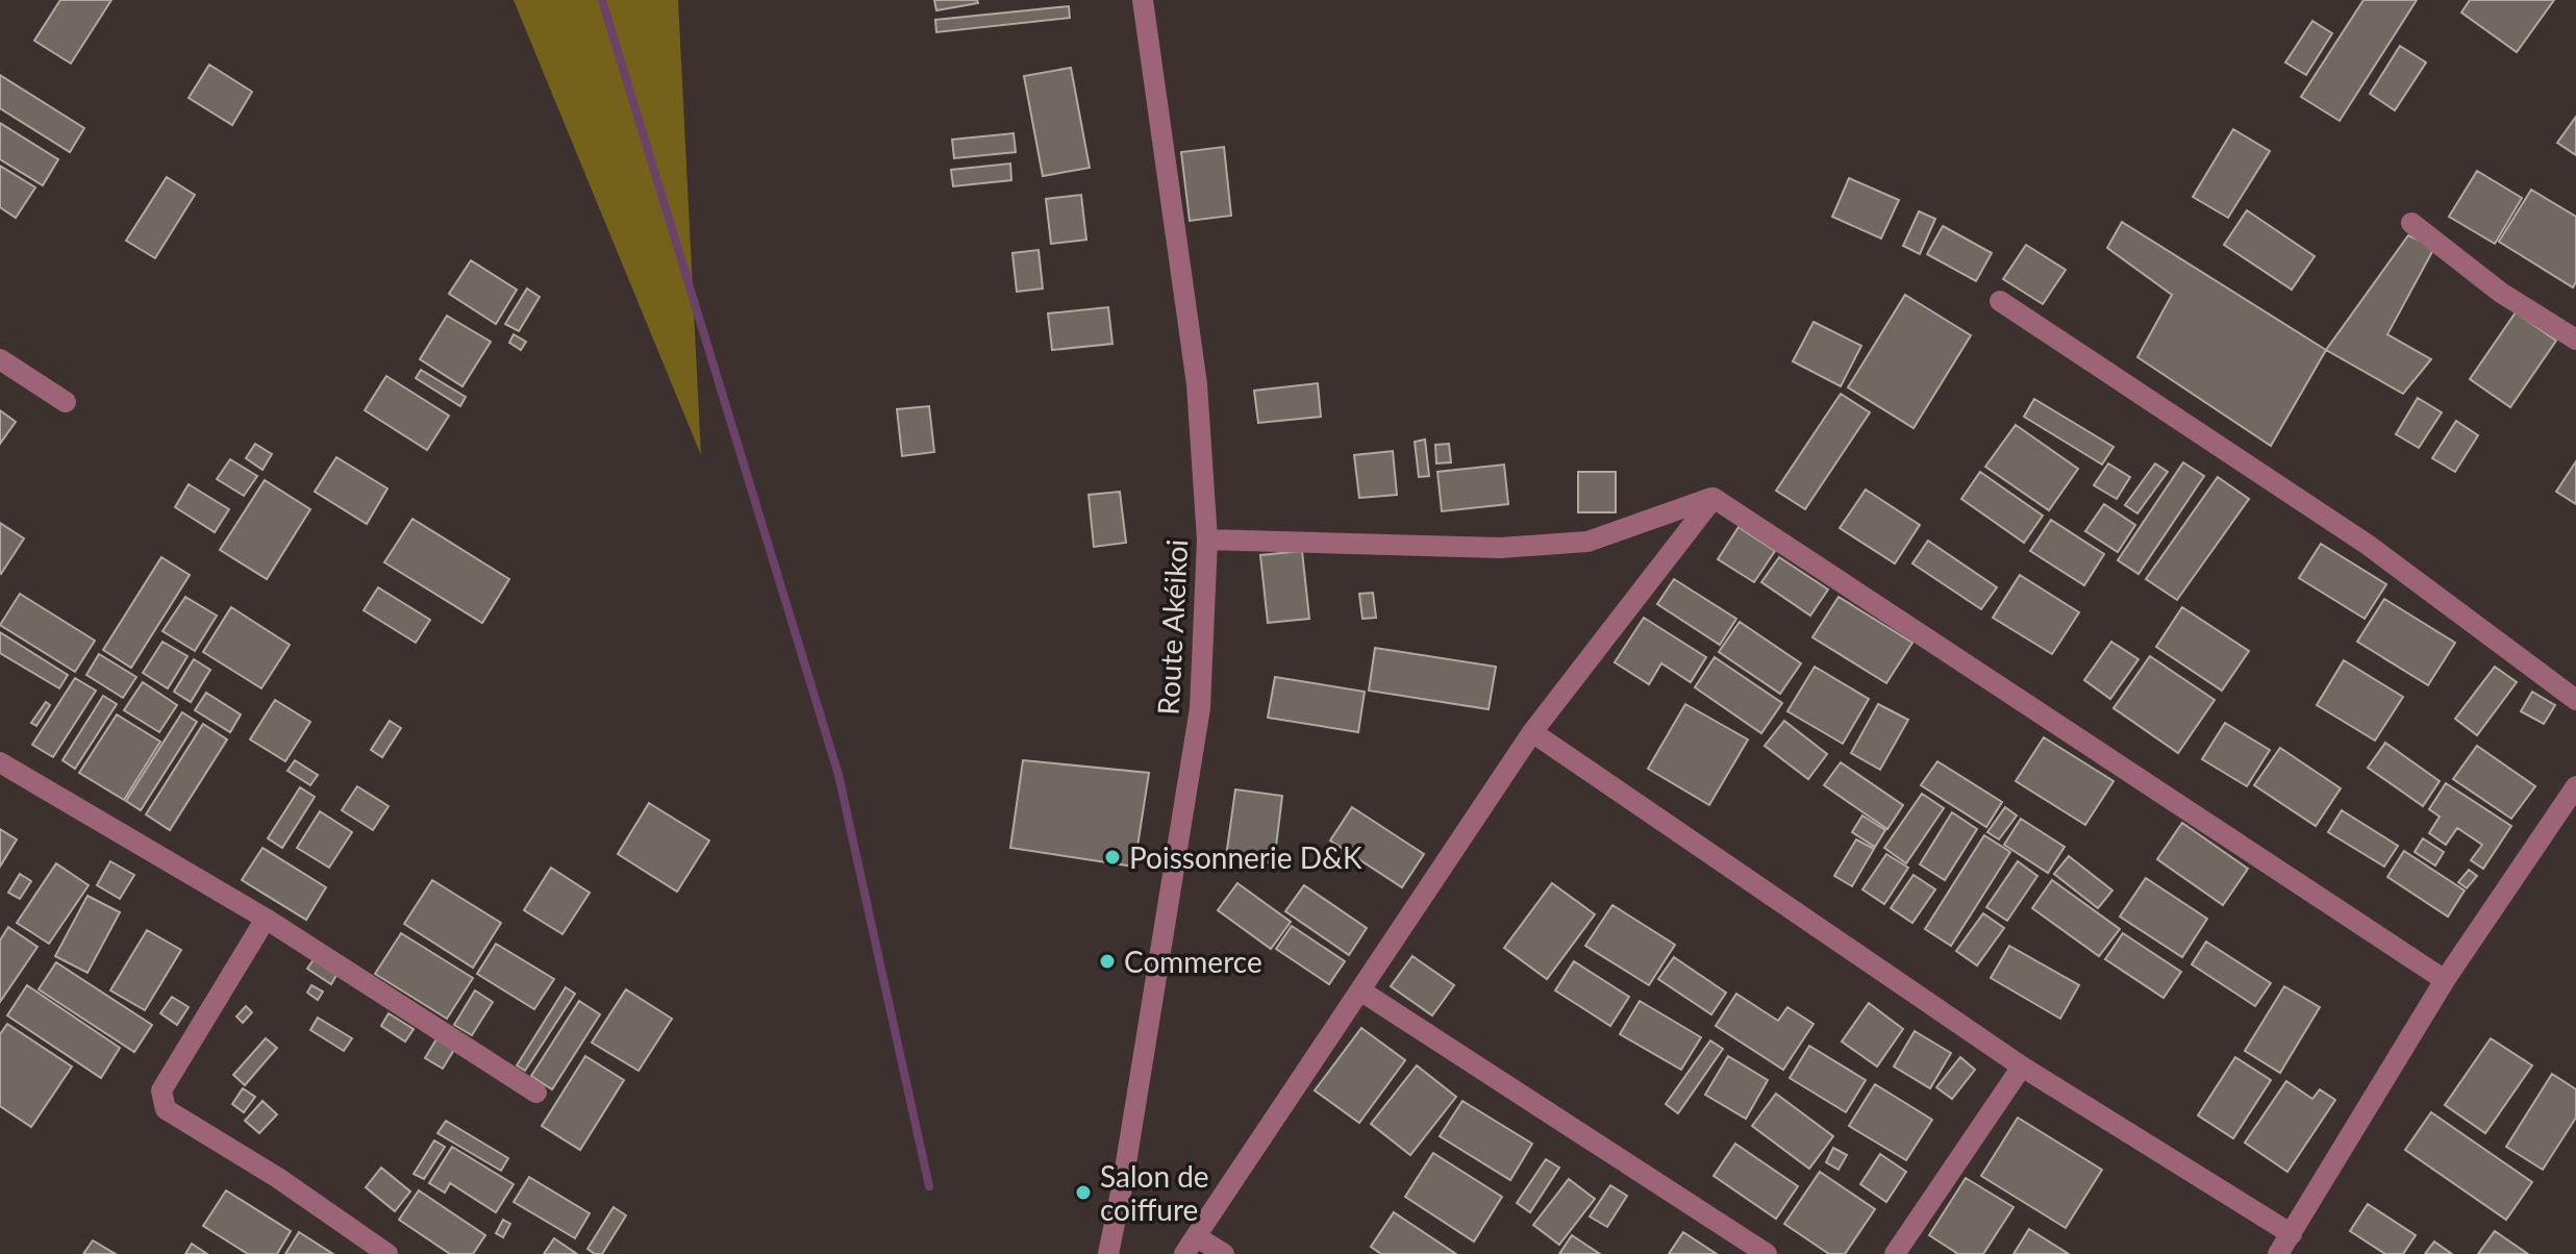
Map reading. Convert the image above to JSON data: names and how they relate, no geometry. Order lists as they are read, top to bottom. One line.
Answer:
{"streets":{"street":["Route Akéikoi"]},"places":["Poissonnerie D&K","Commerce","Salon de coiffure"]}
